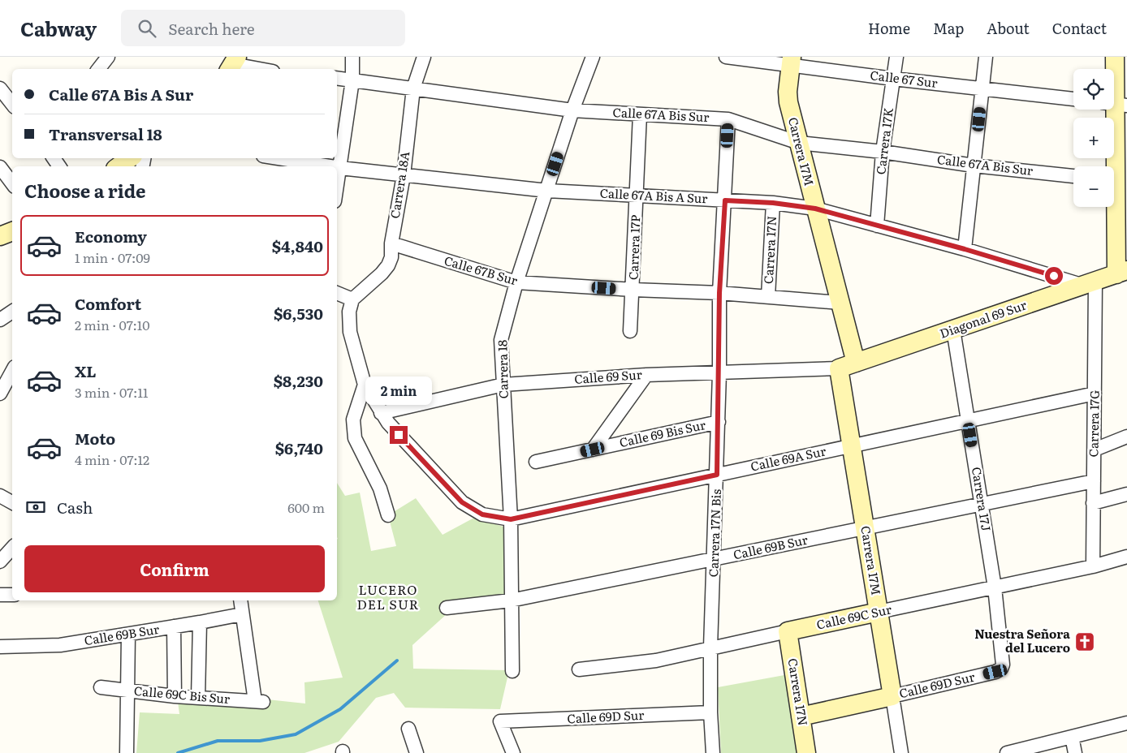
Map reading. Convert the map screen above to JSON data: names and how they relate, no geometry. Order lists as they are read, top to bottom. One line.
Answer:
{"streets":{"street":["Calle 67 Sur","Calle 67A Bis Sur","Carrera 17K","Carrera 17M","Carrera 18A","Calle 67A Bis A Sur","Carrera 17P","Carrera 17N","Calle 67B Sur","Diagonal 69 Sur","Carrera 18","Calle 69 Sur","Carrera 17G","Calle 69 Bis Sur","Calle 69A Sur","Carrera 17J","Carrera 17N Bis","Calle 69B Sur","Calle 69C Sur","Calle 69D Sur","Calle 69C Bis Sur"]},"crossings":[["Calle 67 Sur","Carrera 17K"],["Calle 67 Sur","Carrera 17M"],["Calle 67A Bis Sur","Carrera 17K"],["Calle 67A Bis Sur","Carrera 17M"],["Calle 67A Bis Sur","Carrera 18A"],["Calle 67A Bis Sur","Carrera 17P"],["Calle 67A Bis Sur","Carrera 18"],["Calle 67A Bis Sur","Carrera 17N Bis"],["Carrera 17K","Calle 67A Bis A Sur"],["Carrera 17M","Calle 67A Bis A Sur"],["Carrera 17M","Calle 67B Sur"],["Carrera 17M","Diagonal 69 Sur"],["Carrera 17M","Calle 69 Sur"],["Carrera 17M","Calle 69A Sur"],["Carrera 17M","Calle 69B Sur"],["Carrera 17M","Calle 69C Sur"],["Carrera 17M","Calle 69D Sur"],["Carrera 18A","Calle 67A Bis A Sur"],["Carrera 18A","Calle 67B Sur"],["Calle 67A Bis A Sur","Carrera 17P"],["Calle 67A Bis A Sur","Carrera 17N"],["Calle 67A Bis A Sur","Diagonal 69 Sur"],["Calle 67A Bis A Sur","Carrera 18"],["Calle 67A Bis A Sur","Carrera 17G"],["Calle 67A Bis A Sur","Carrera 17N Bis"],["Carrera 17P","Calle 67B Sur"],["Carrera 17N","Calle 67B Sur"],["Carrera 17N","Calle 69C Sur"],["Carrera 17N","Calle 69D Sur"],["Calle 67B Sur","Carrera 18"],["Calle 67B Sur","Carrera 17N Bis"],["Diagonal 69 Sur","Calle 69 Sur"],["Diagonal 69 Sur","Carrera 17G"],["Diagonal 69 Sur","Carrera 17J"],["Carrera 18","Calle 69 Sur"],["Carrera 18","Calle 69A Sur"],["Carrera 18","Calle 69B Sur"],["Calle 69 Sur","Calle 69A Sur"],["Calle 69 Sur","Carrera 17N Bis"],["Carrera 17G","Calle 69A Sur"],["Carrera 17G","Calle 69B Sur"],["Carrera 17G","Calle 69C Sur"],["Calle 69 Bis Sur","Carrera 17N Bis"],["Calle 69A Sur","Carrera 17J"],["Calle 69A Sur","Carrera 17N Bis"],["Carrera 17J","Calle 69B Sur"],["Carrera 17J","Calle 69C Sur"],["Carrera 17J","Calle 69D Sur"],["Carrera 17N Bis","Calle 69B Sur"],["Carrera 17N Bis","Calle 69C Sur"],["Carrera 17N Bis","Calle 69D Sur"],["Calle 69B Sur","Calle 69C Bis Sur"]],"districts":["LUCERO DEL SUR"],"places":{"church":["Nuestra Señora del Lucero"]},"page":{"header":"Cabway","search":"Search here","nav":["Home","Map","About","Contact"],"map_buttons":["+","−"],"banner":["Calle 67A Bis A Sur","Transversal 18"],"heading":"Choose a ride","list":[{"name":"Economy","note":"1 min · 07:09","value":"$4,840"},{"name":"Comfort","note":"2 min · 07:10","value":"$6,530"},{"name":"XL","note":"3 min · 07:11","value":"$8,230"},{"name":"Moto","note":"4 min · 07:12","value":"$6,740"}],"bubble":"2 min","pay":["Cash","600 m"],"buttons":"Confirm"}}
